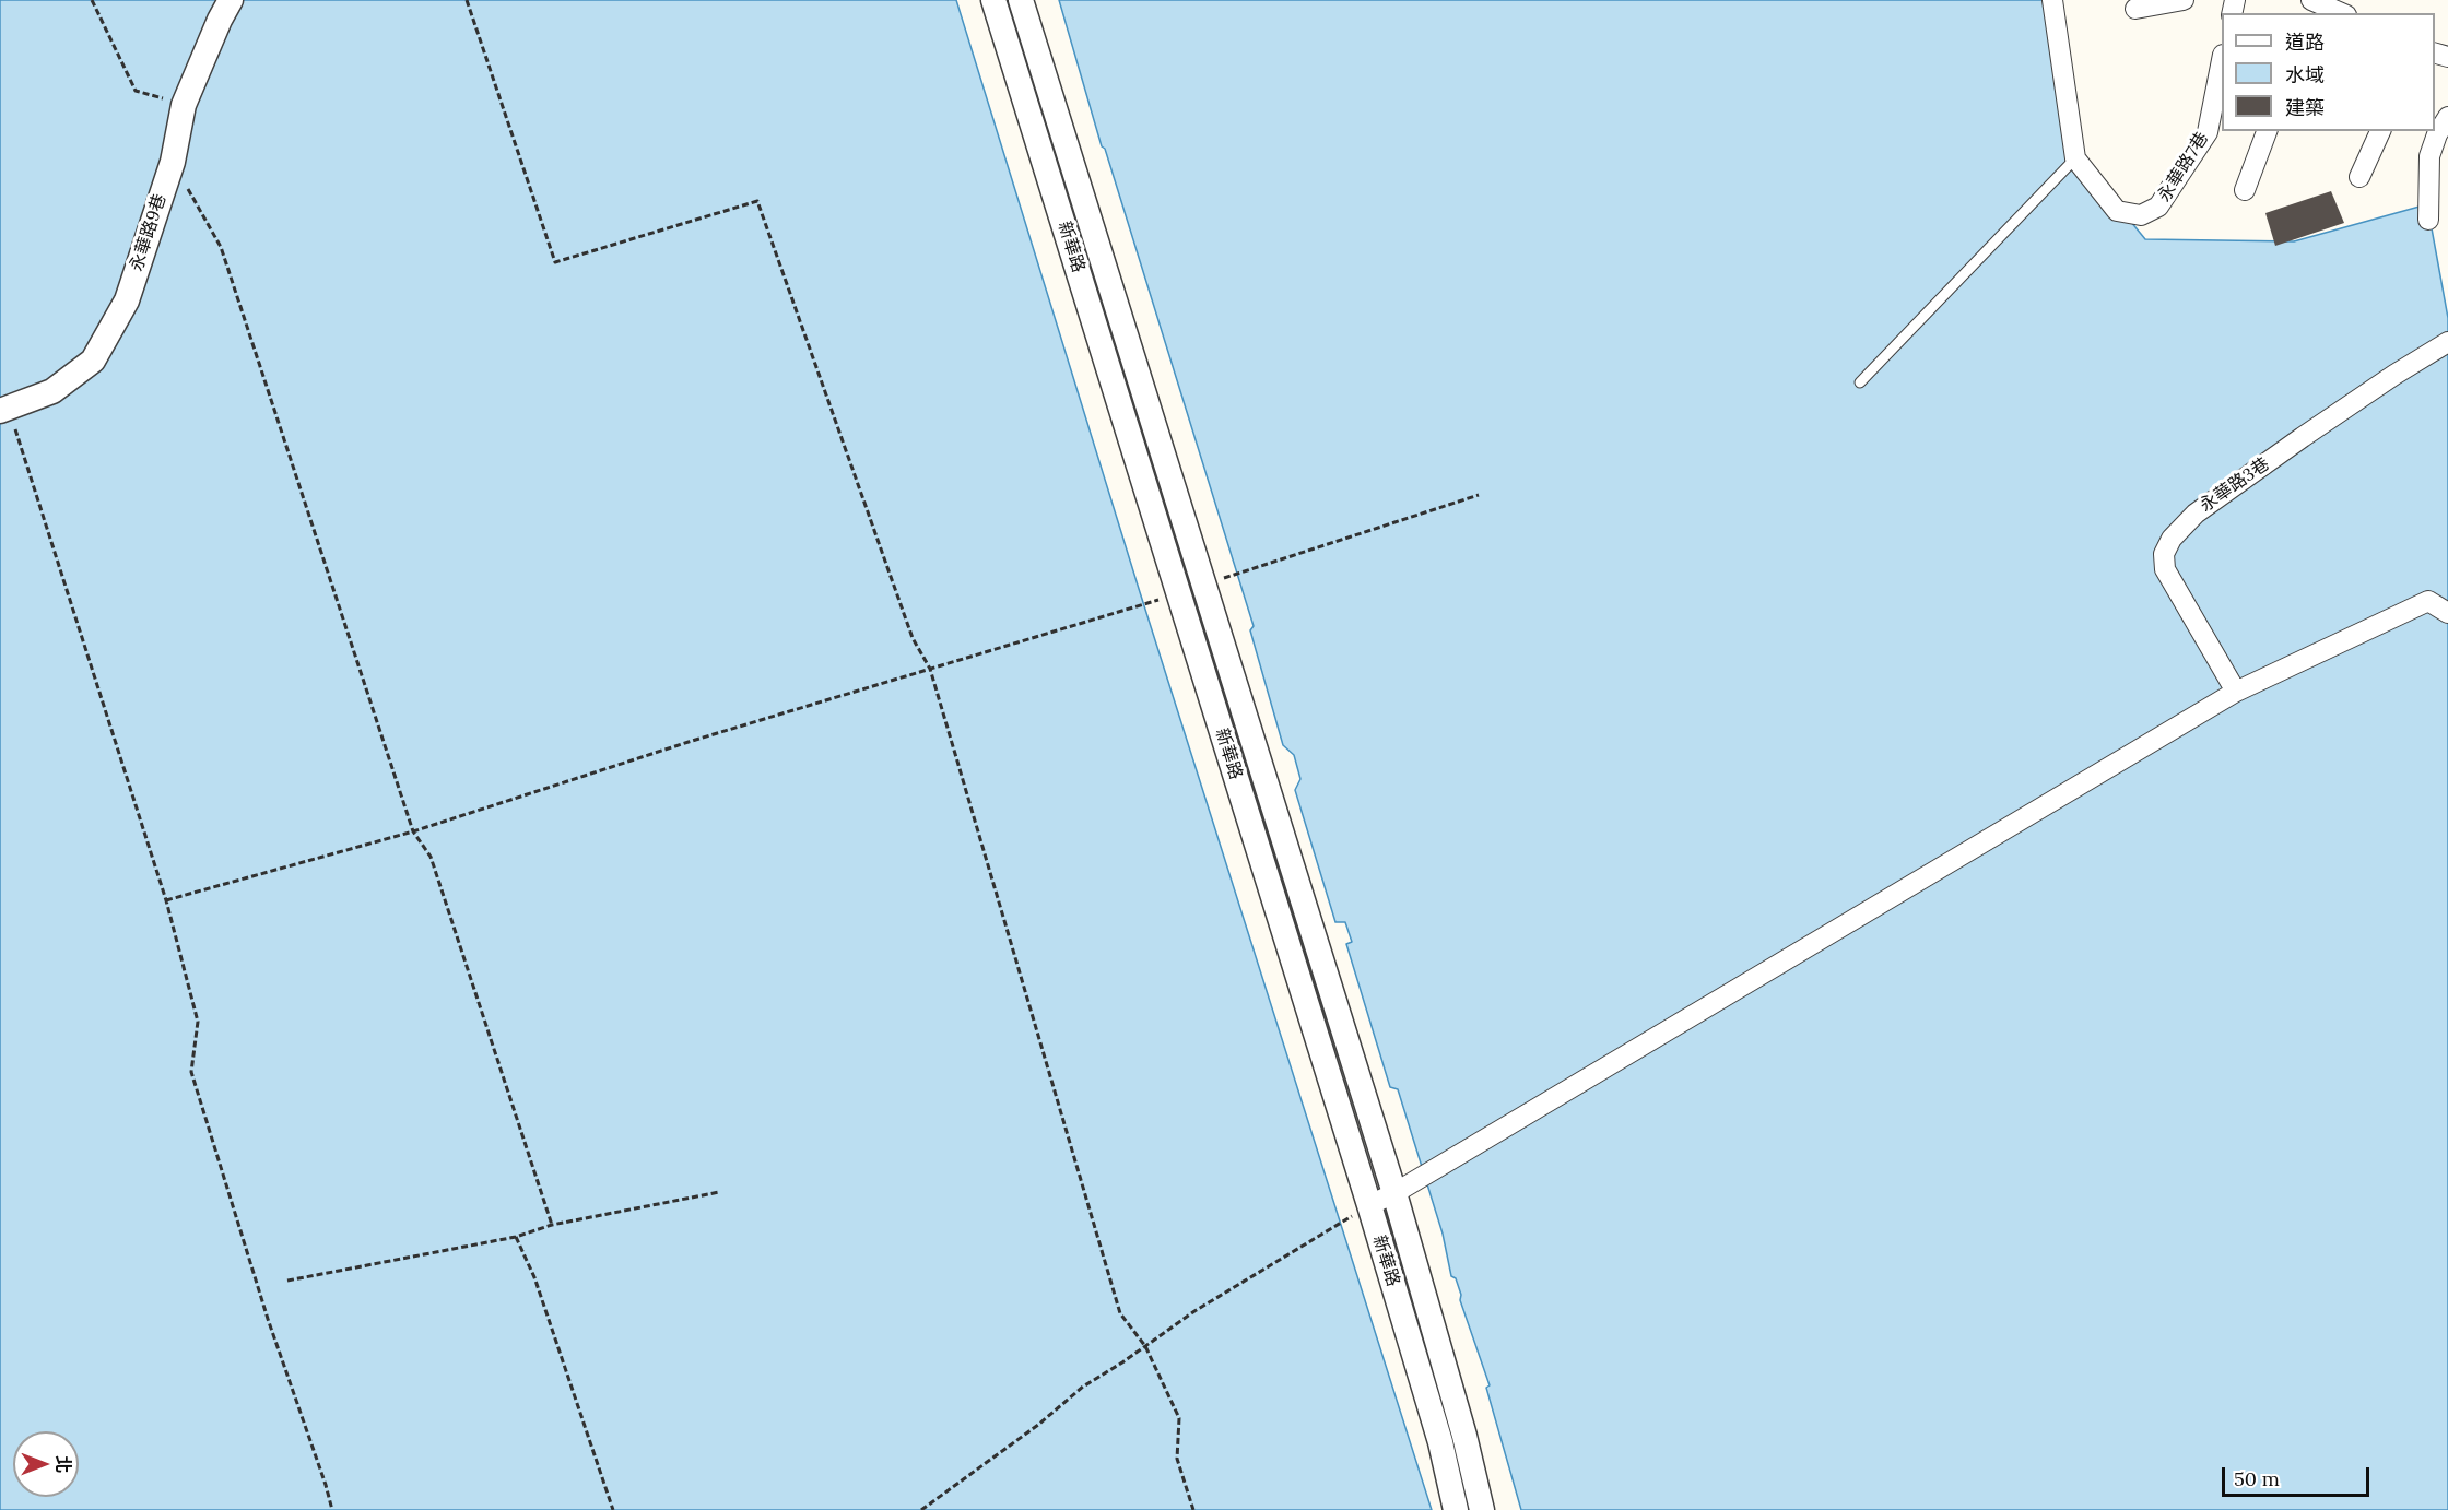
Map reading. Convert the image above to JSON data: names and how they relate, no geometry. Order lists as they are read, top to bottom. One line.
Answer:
{"streets":{"street":["永華路7巷","永華路9巷","新華路","永華路3巷"]},"legend":["道路","水域","建築"],"scale_bar":"50 m","north":"right"}
